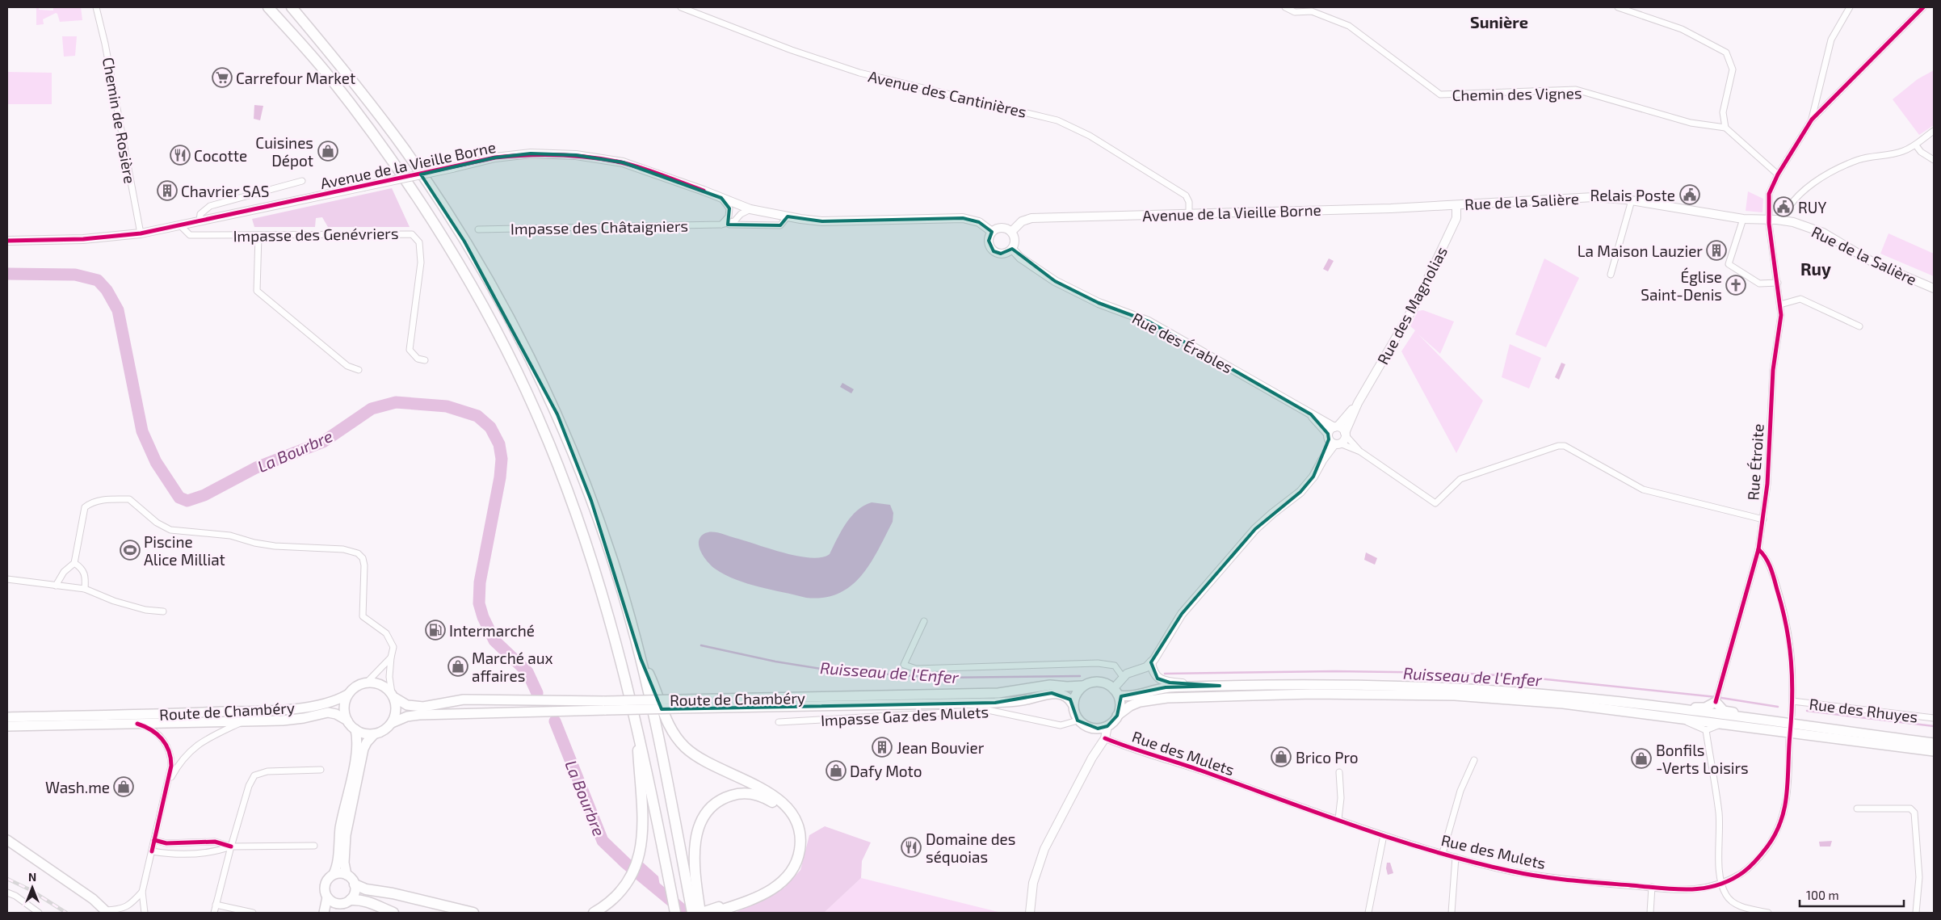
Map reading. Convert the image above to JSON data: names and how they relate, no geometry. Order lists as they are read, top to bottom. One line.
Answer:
{"streets":{"main road":["Avenue de la Vieille Borne","Rue de la Salière","Rue des Magnolias","Rue des Érables","Route de Chambéry"],"street":["Avenue des Cantinières","Chemin des Vignes","Chemin de Rosière","Impasse des Châtaigniers","Impasse des Genévriers","Rue Étroite","Rue des Rhuyes","Impasse Gaz des Mulets","Rue des Mulets"]},"crossings":[["Avenue des Cantinières","Avenue de la Vieille Borne"],["Chemin de Rosière","Avenue de la Vieille Borne"],["Avenue de la Vieille Borne","Rue de la Salière"],["Avenue de la Vieille Borne","Impasse des Châtaigniers"],["Avenue de la Vieille Borne","Impasse des Genévriers"],["Avenue de la Vieille Borne","Rue des Magnolias"],["Avenue de la Vieille Borne","Rue des Érables"],["Rue de la Salière","Rue des Magnolias"],["Rue de la Salière","Rue Étroite"],["Rue des Magnolias","Rue des Érables"],["Route de Chambéry","Impasse Gaz des Mulets"]],"districts":["Sunière","Ruy"],"water":["La Bourbre","Ruisseau de l'Enfer"],"places":{"supermarket":["Carrefour Market"],"shop":["Cuisines Dépot","Marché aux affaires","Brico Pro","Bonfils -Verts Loisirs","Dafy Moto","Wash.me"],"restaurant":["Cocotte","Domaine des séquoias"],"building":["Chavrier SAS","La Maison Lauzier","Jean Bouvier"],"public building":["Relais Poste","RUY"],"church":["Église Saint-Denis"],"sports":["Piscine Alice Milliat"],"fuel station":["Intermarché"]},"scale_bar":"100 m","north":"top"}
